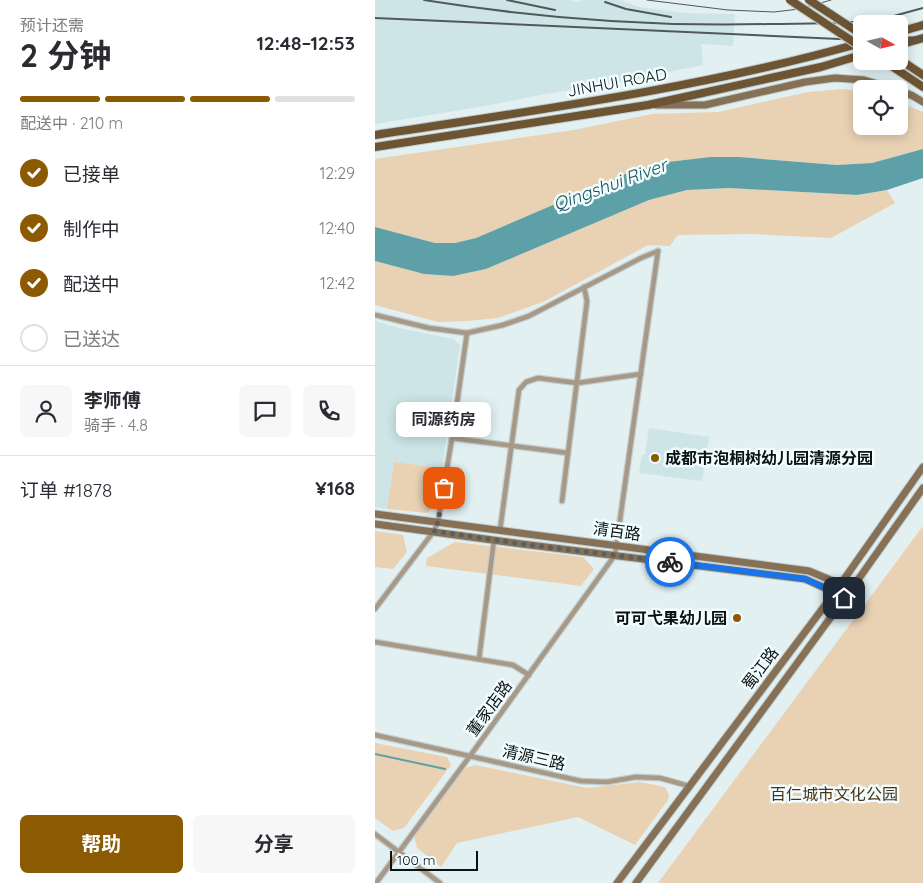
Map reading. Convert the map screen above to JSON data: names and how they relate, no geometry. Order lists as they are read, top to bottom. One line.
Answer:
{"streets":{"main road":["JINHUI ROAD"],"street":["清百路","蜀江路","董家店路","清源三路"]},"crossings":[["清百路","蜀江路"],["清百路","董家店路"],["蜀江路","清源三路"],["董家店路","清源三路"]],"water":["Qingshui River"],"parks":["百仁城市文化公园"],"places":["成都市泡桐树幼儿园清源分园","同源药房","可可弋果幼儿园"],"scale_bar":"100 m","north":"right","page":{"heading":["2 分钟","预计还需","12:48–12:53"],"panel":["李师傅","骑手 · 4.8","订单 #1878","¥168"],"bar":"配送中 · 210 m","list":[["已接单","12:29"],["制作中","12:40"],["配送中","12:42"],"已送达"],"bubble":"同源药房","buttons":["帮助","分享"],"scale":"100 m"}}
